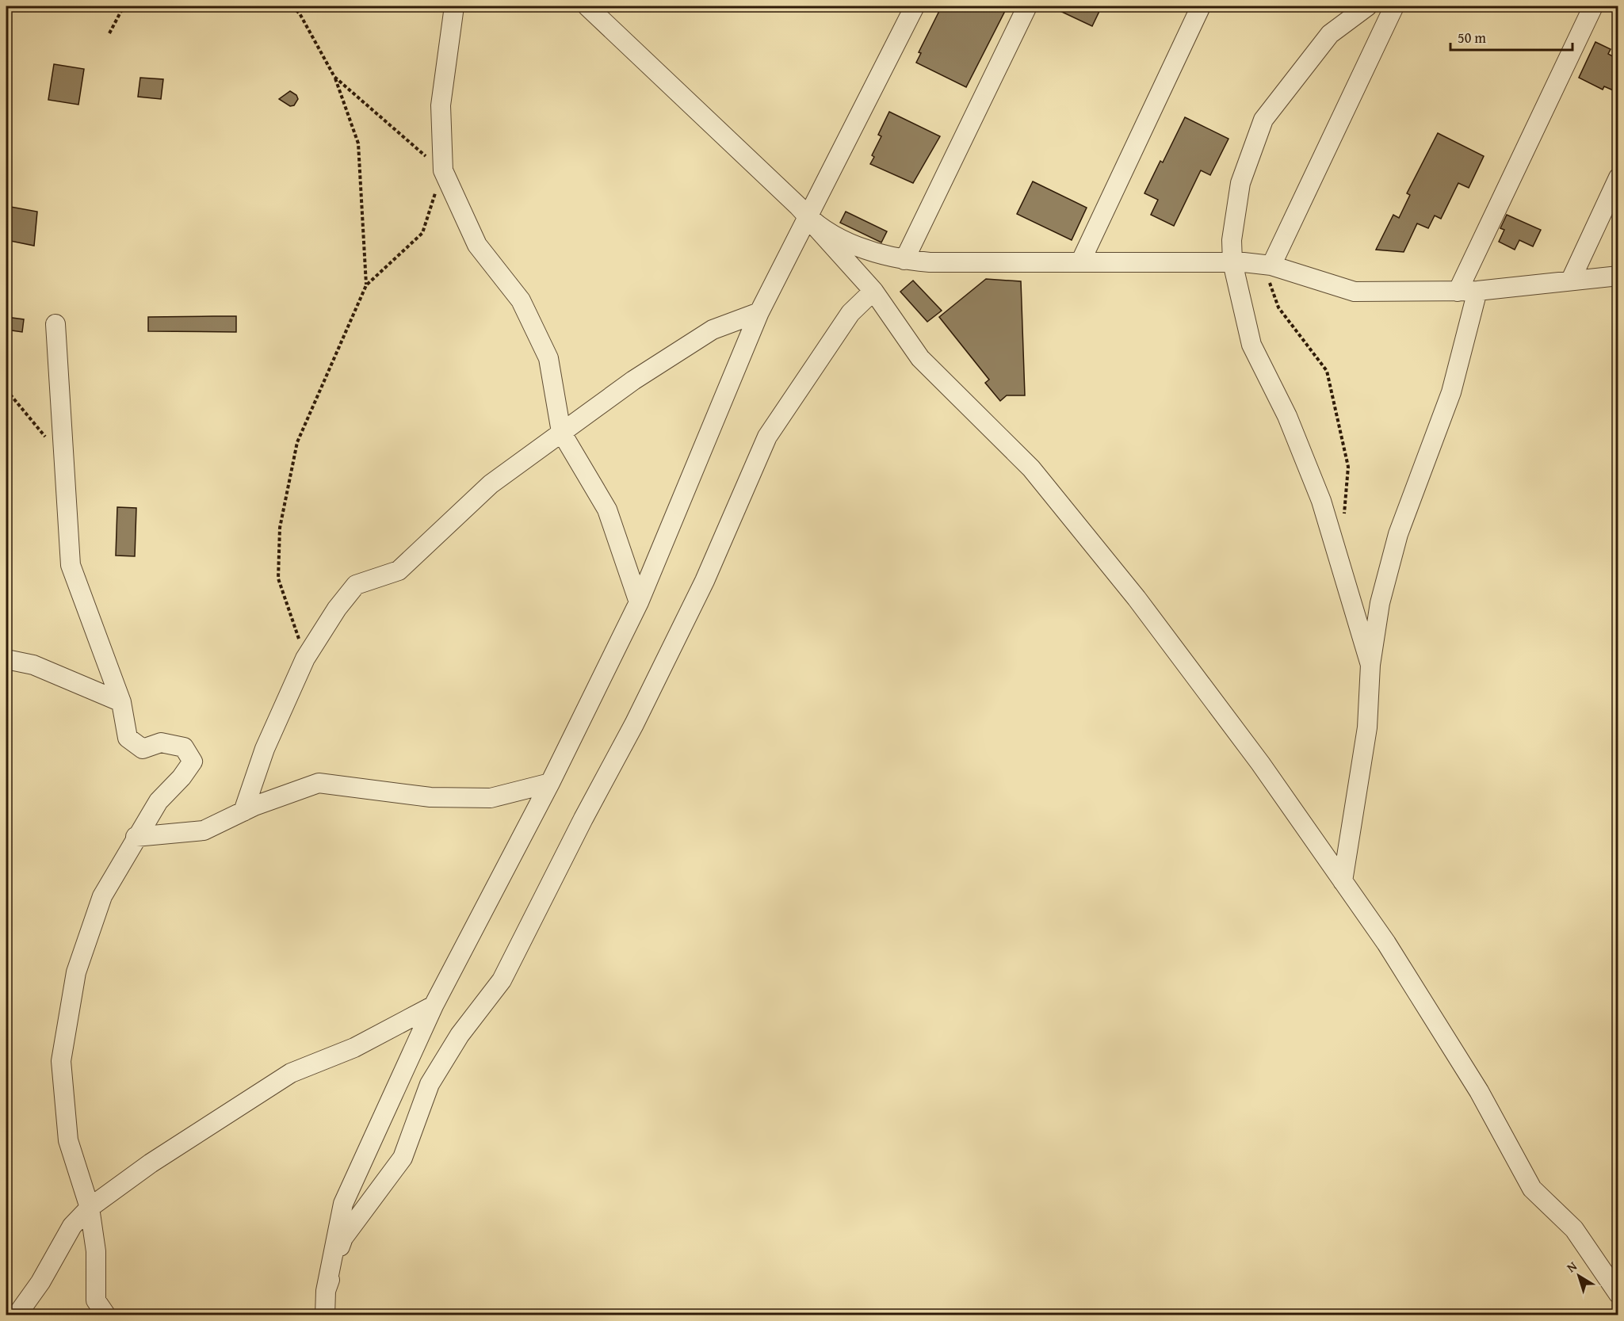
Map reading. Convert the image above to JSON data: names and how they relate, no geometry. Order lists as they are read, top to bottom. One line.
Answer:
{"scale_bar":"50 m","north":"top left"}
